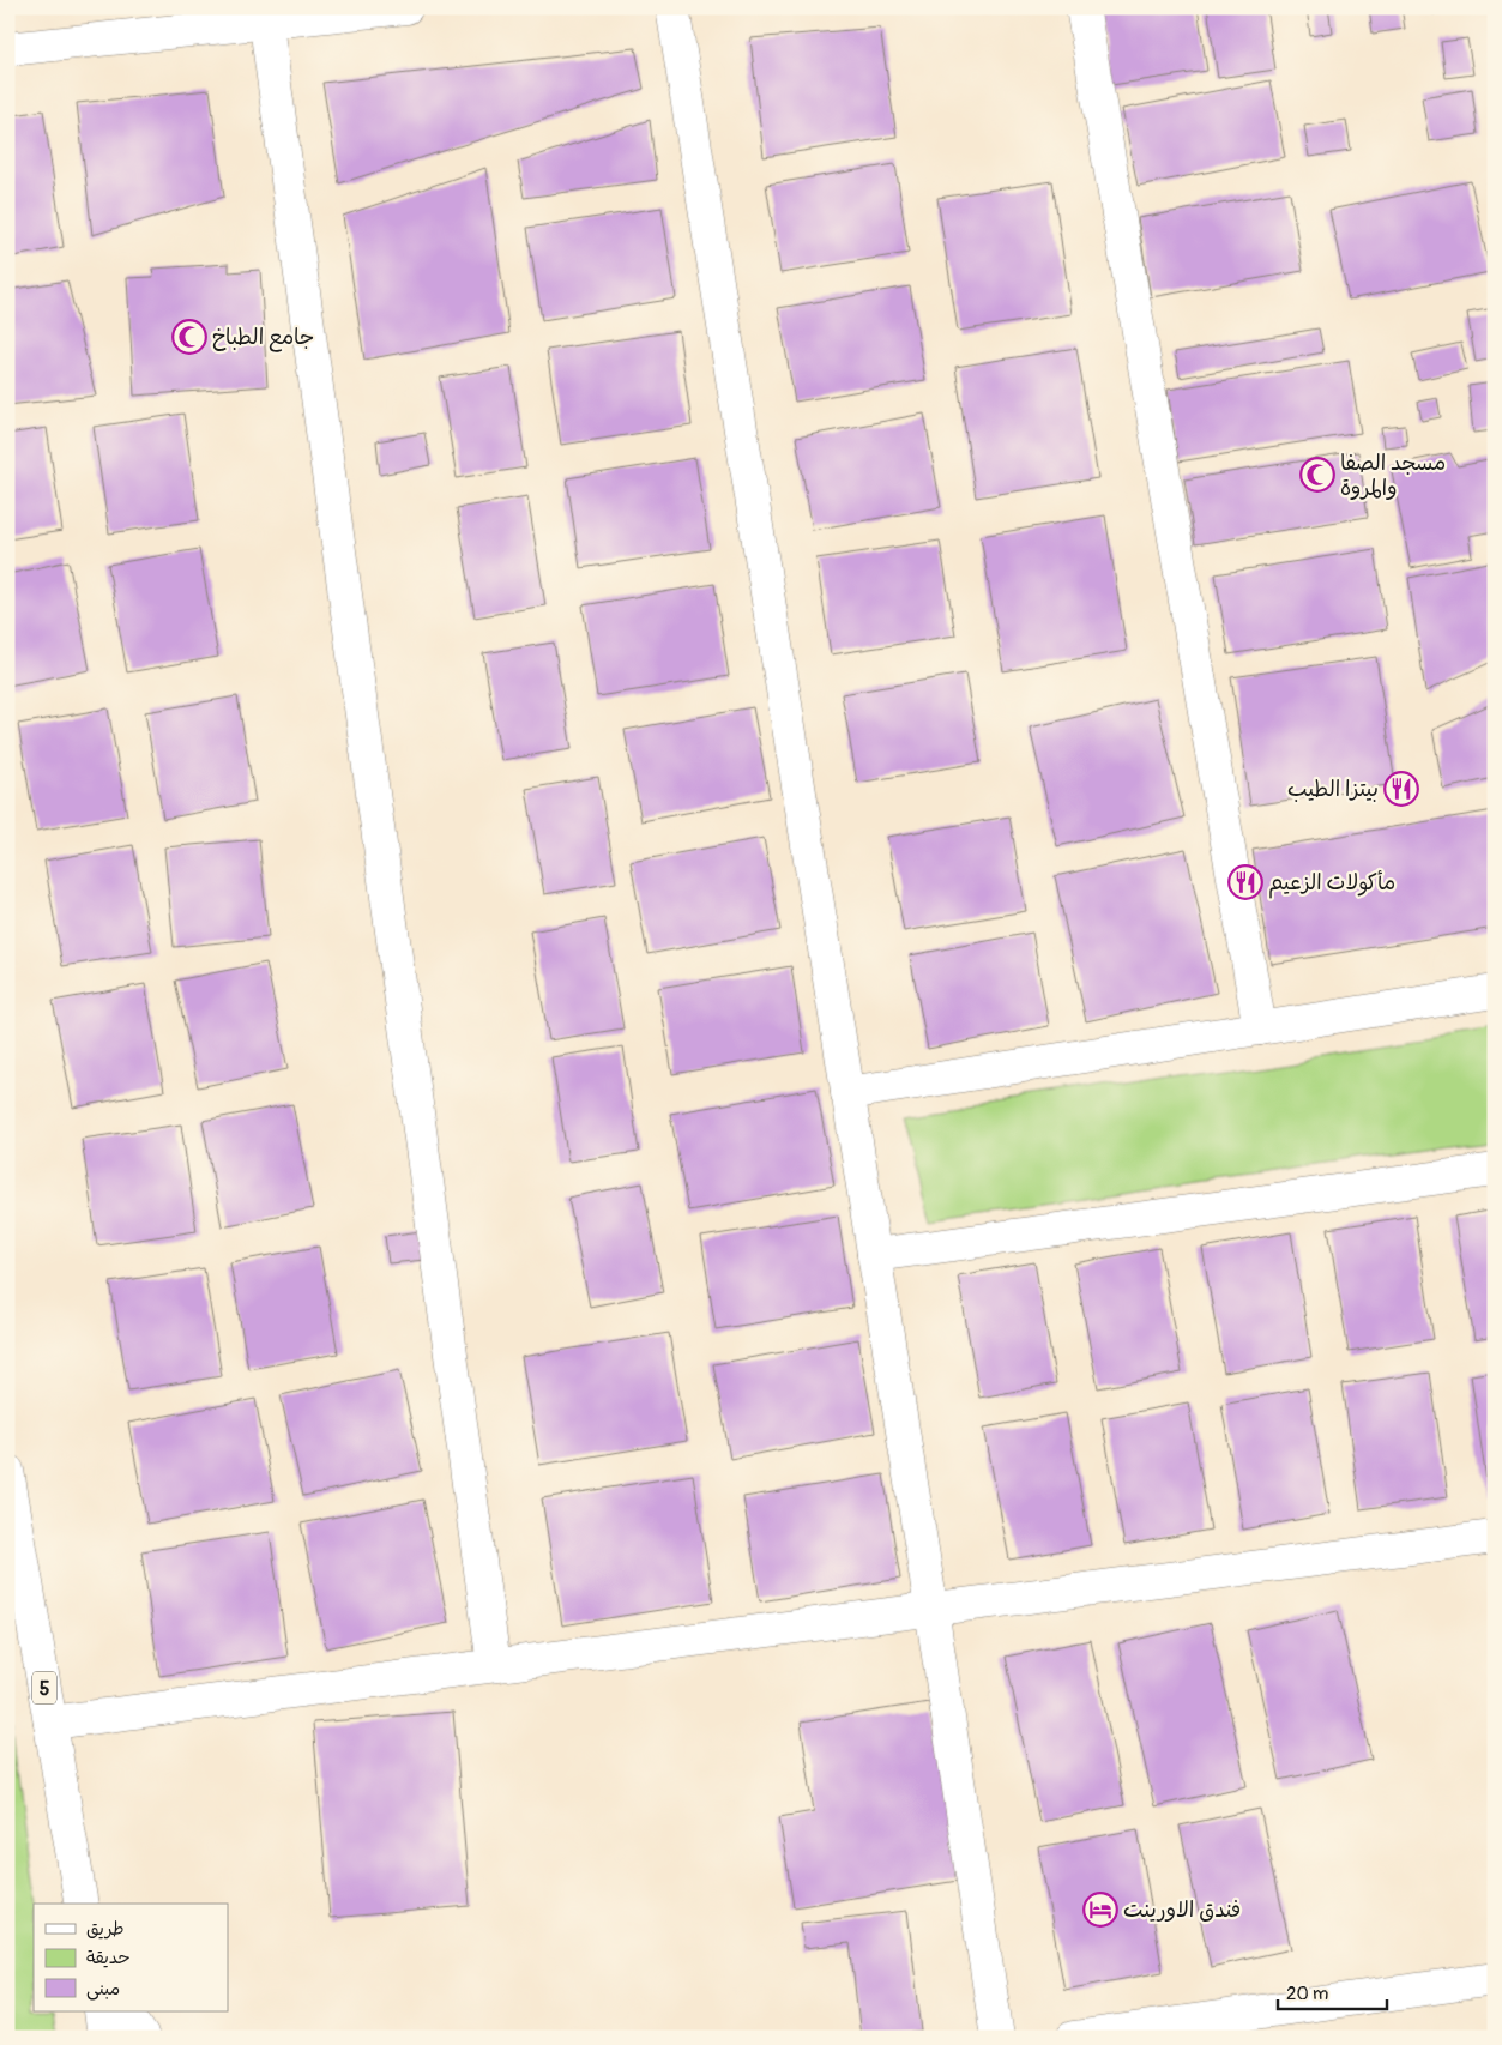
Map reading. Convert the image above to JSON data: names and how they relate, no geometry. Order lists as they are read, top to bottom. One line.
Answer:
{"streets":{"main road":["5"]},"places":{"mosque":["جامع الطباخ","مسجد الصفا والمروة"],"restaurant":["بيتزا الطيب","مأكولات الزعيم"],"hotel":["فندق الاورينت"]},"legend":["طريق","حديقة","مبنى"],"scale_bar":"20 m"}
